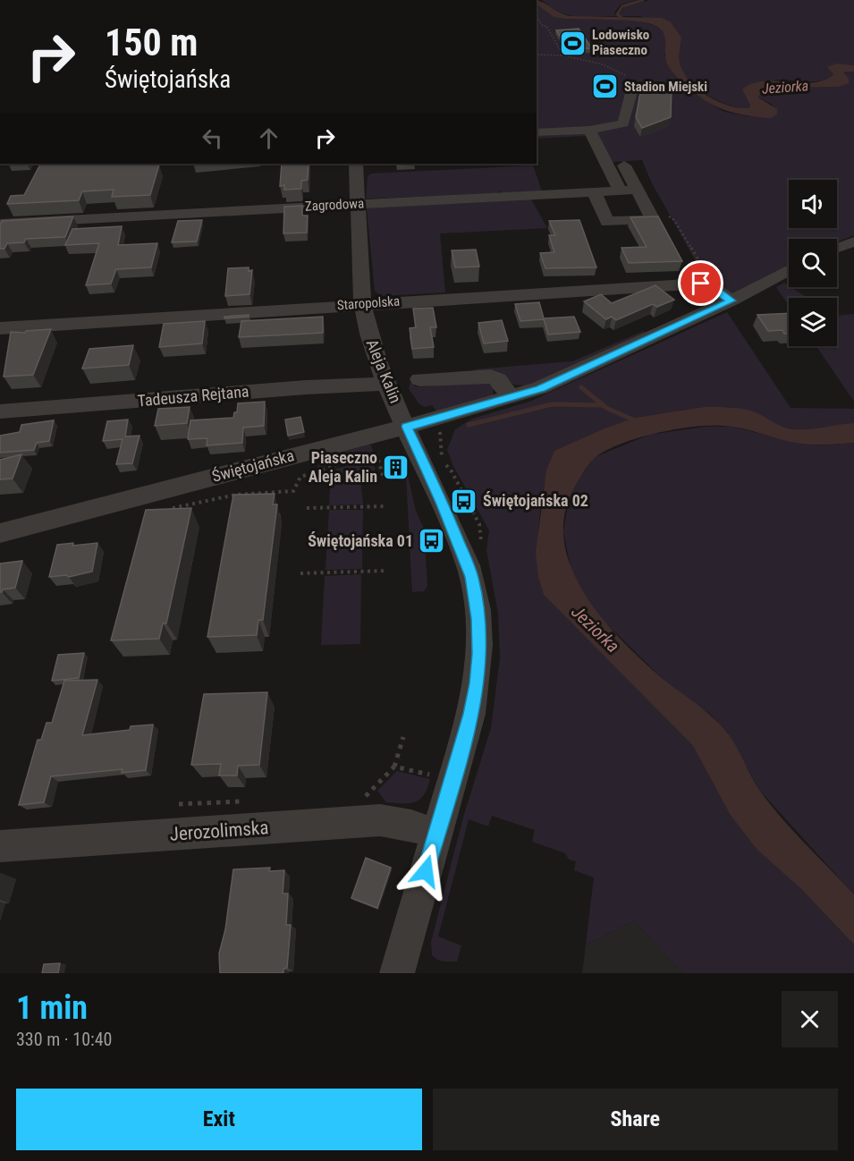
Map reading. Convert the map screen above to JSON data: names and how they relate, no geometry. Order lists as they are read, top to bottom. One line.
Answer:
{"streets":{"street":["Zagrodowa","Staropolska","Aleja Kalin","Tadeusza Rejtana","Świętojańska","Jerozolimska"]},"crossings":[["Zagrodowa","Aleja Kalin"],["Staropolska","Aleja Kalin"],["Aleja Kalin","Tadeusza Rejtana"],["Aleja Kalin","Świętojańska"],["Aleja Kalin","Jerozolimska"]],"water":["Jeziorka"],"places":{"sports":["Lodowisko Piaseczno","Stadion Miejski"],"building":["Piaseczno Aleja Kalin"],"bus stop":["Świętojańska 02","Świętojańska 01"]},"page":{"turn":["150 m","Świętojańska"],"heading":["1 min","330 m · 10:40"],"buttons":["Exit","Share"]}}
